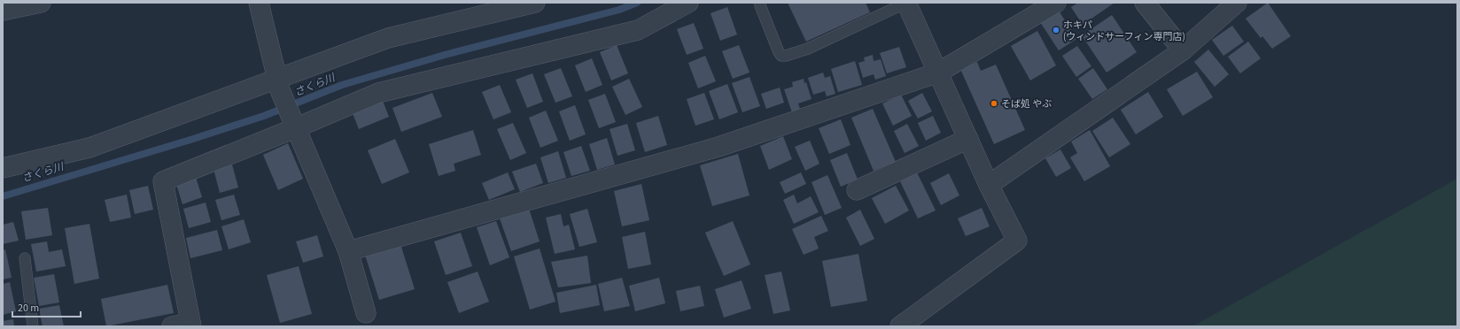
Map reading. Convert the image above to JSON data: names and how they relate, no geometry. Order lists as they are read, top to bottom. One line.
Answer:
{"water":["さくら川"],"places":["ホキパ (ウィンドサーフィン専門店)","そば処 やぶ"],"scale_bar":"20 m"}
